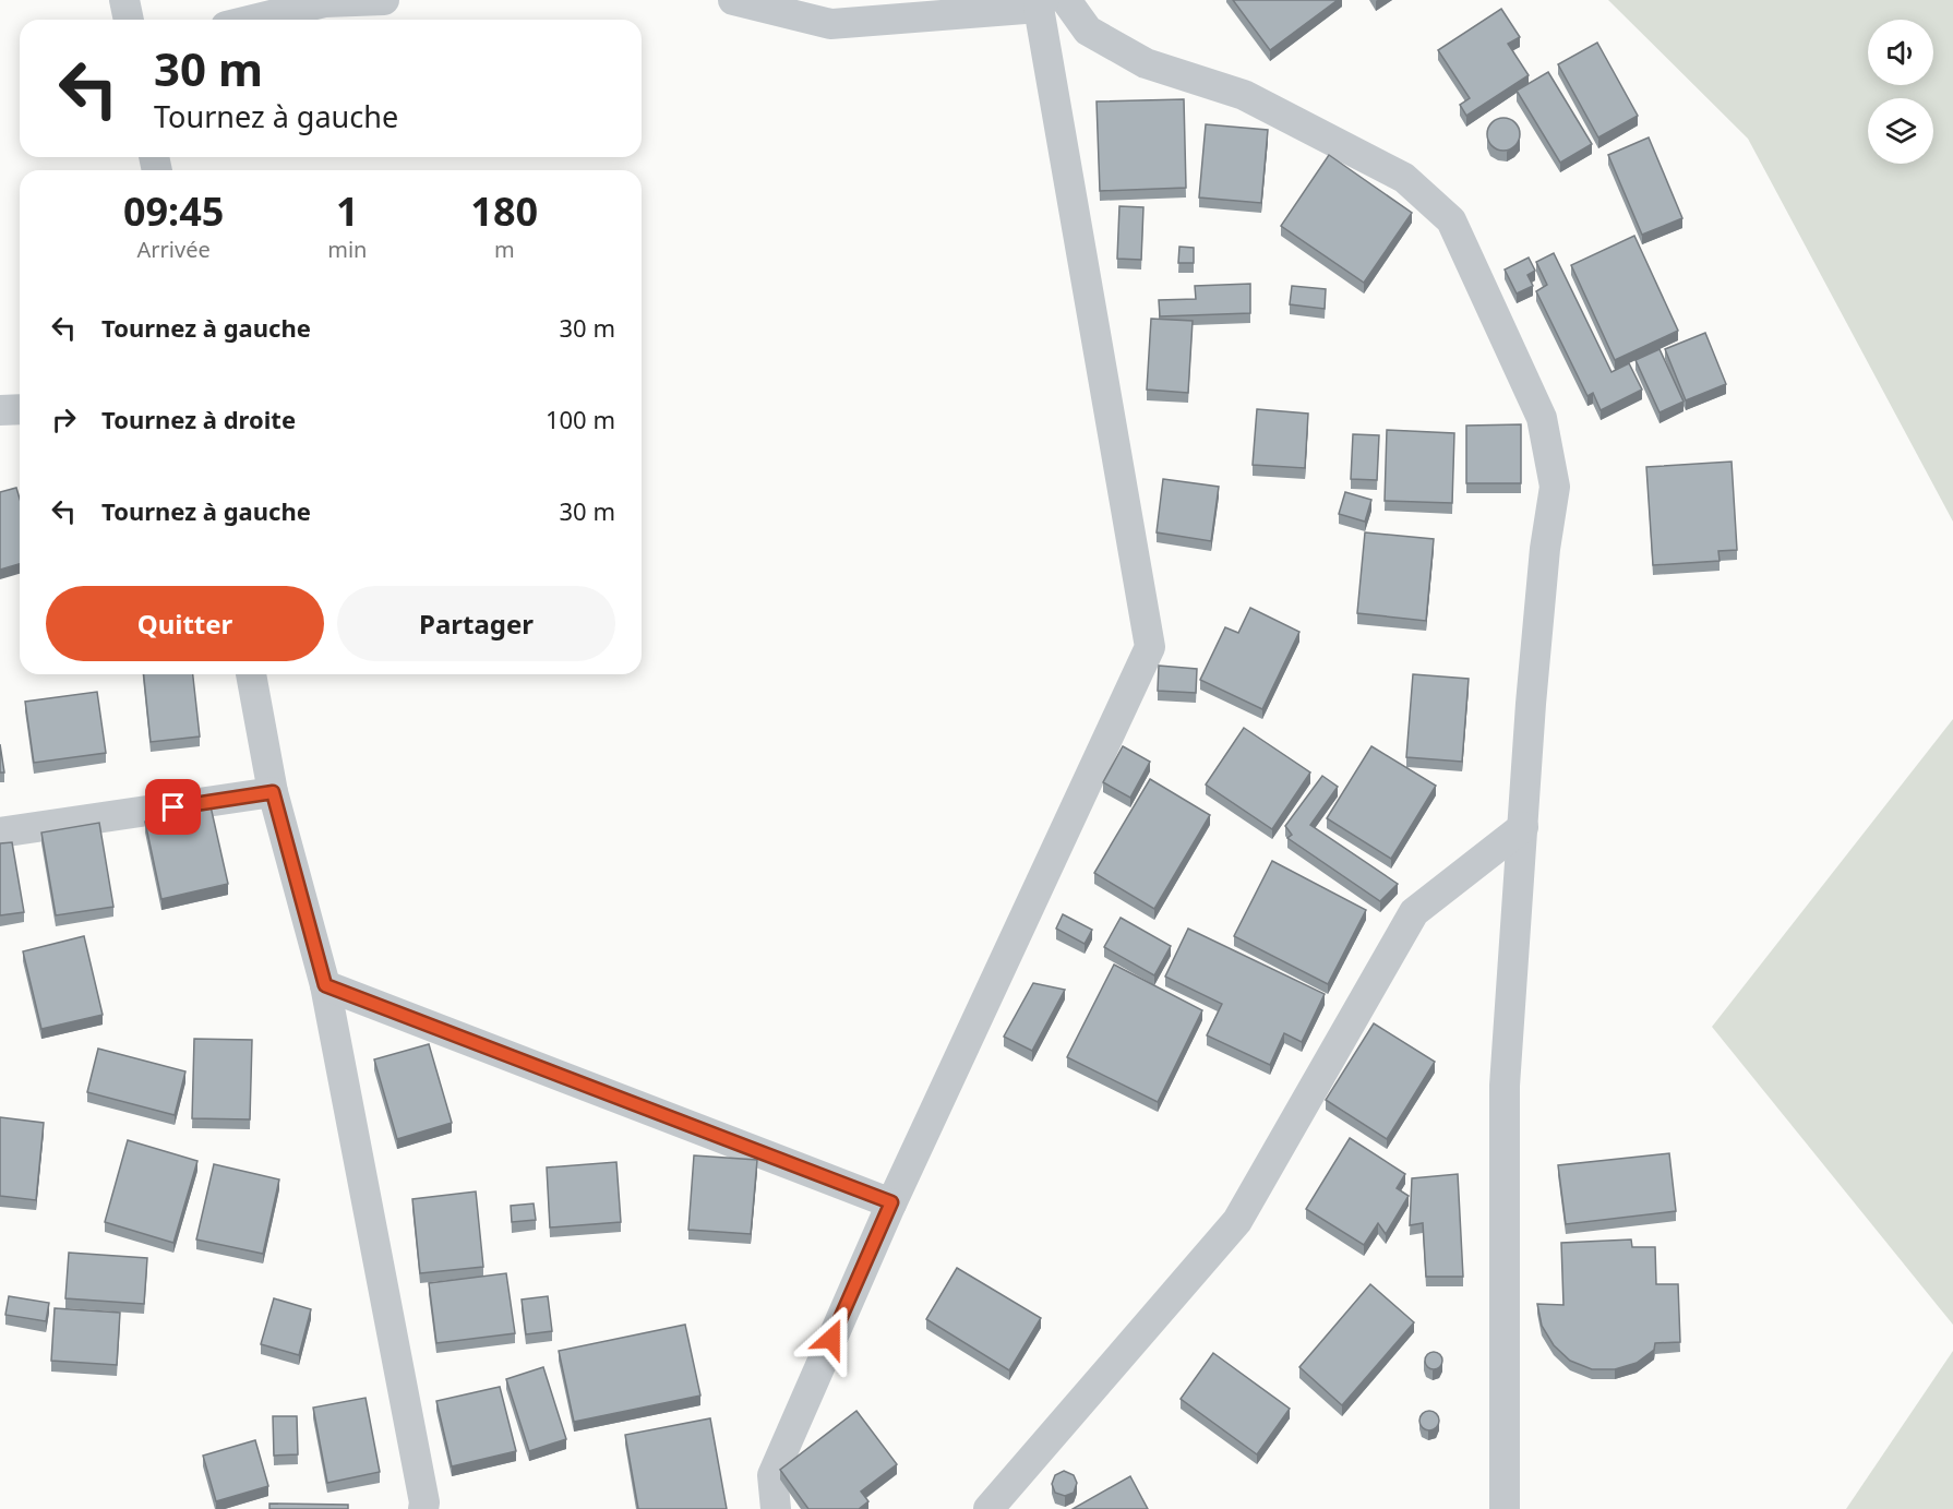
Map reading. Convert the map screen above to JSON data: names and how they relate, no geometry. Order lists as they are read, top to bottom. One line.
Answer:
{"page":{"turn":["30 m","Tournez à gauche"],"eta":["09:45","Arrivée","1","min","180","m"],"list":[{"name":"Tournez à gauche","value":"30 m"},{"name":"Tournez à droite","value":"100 m"},{"name":"Tournez à gauche","value":"30 m"}],"buttons":["Quitter","Partager"]}}
